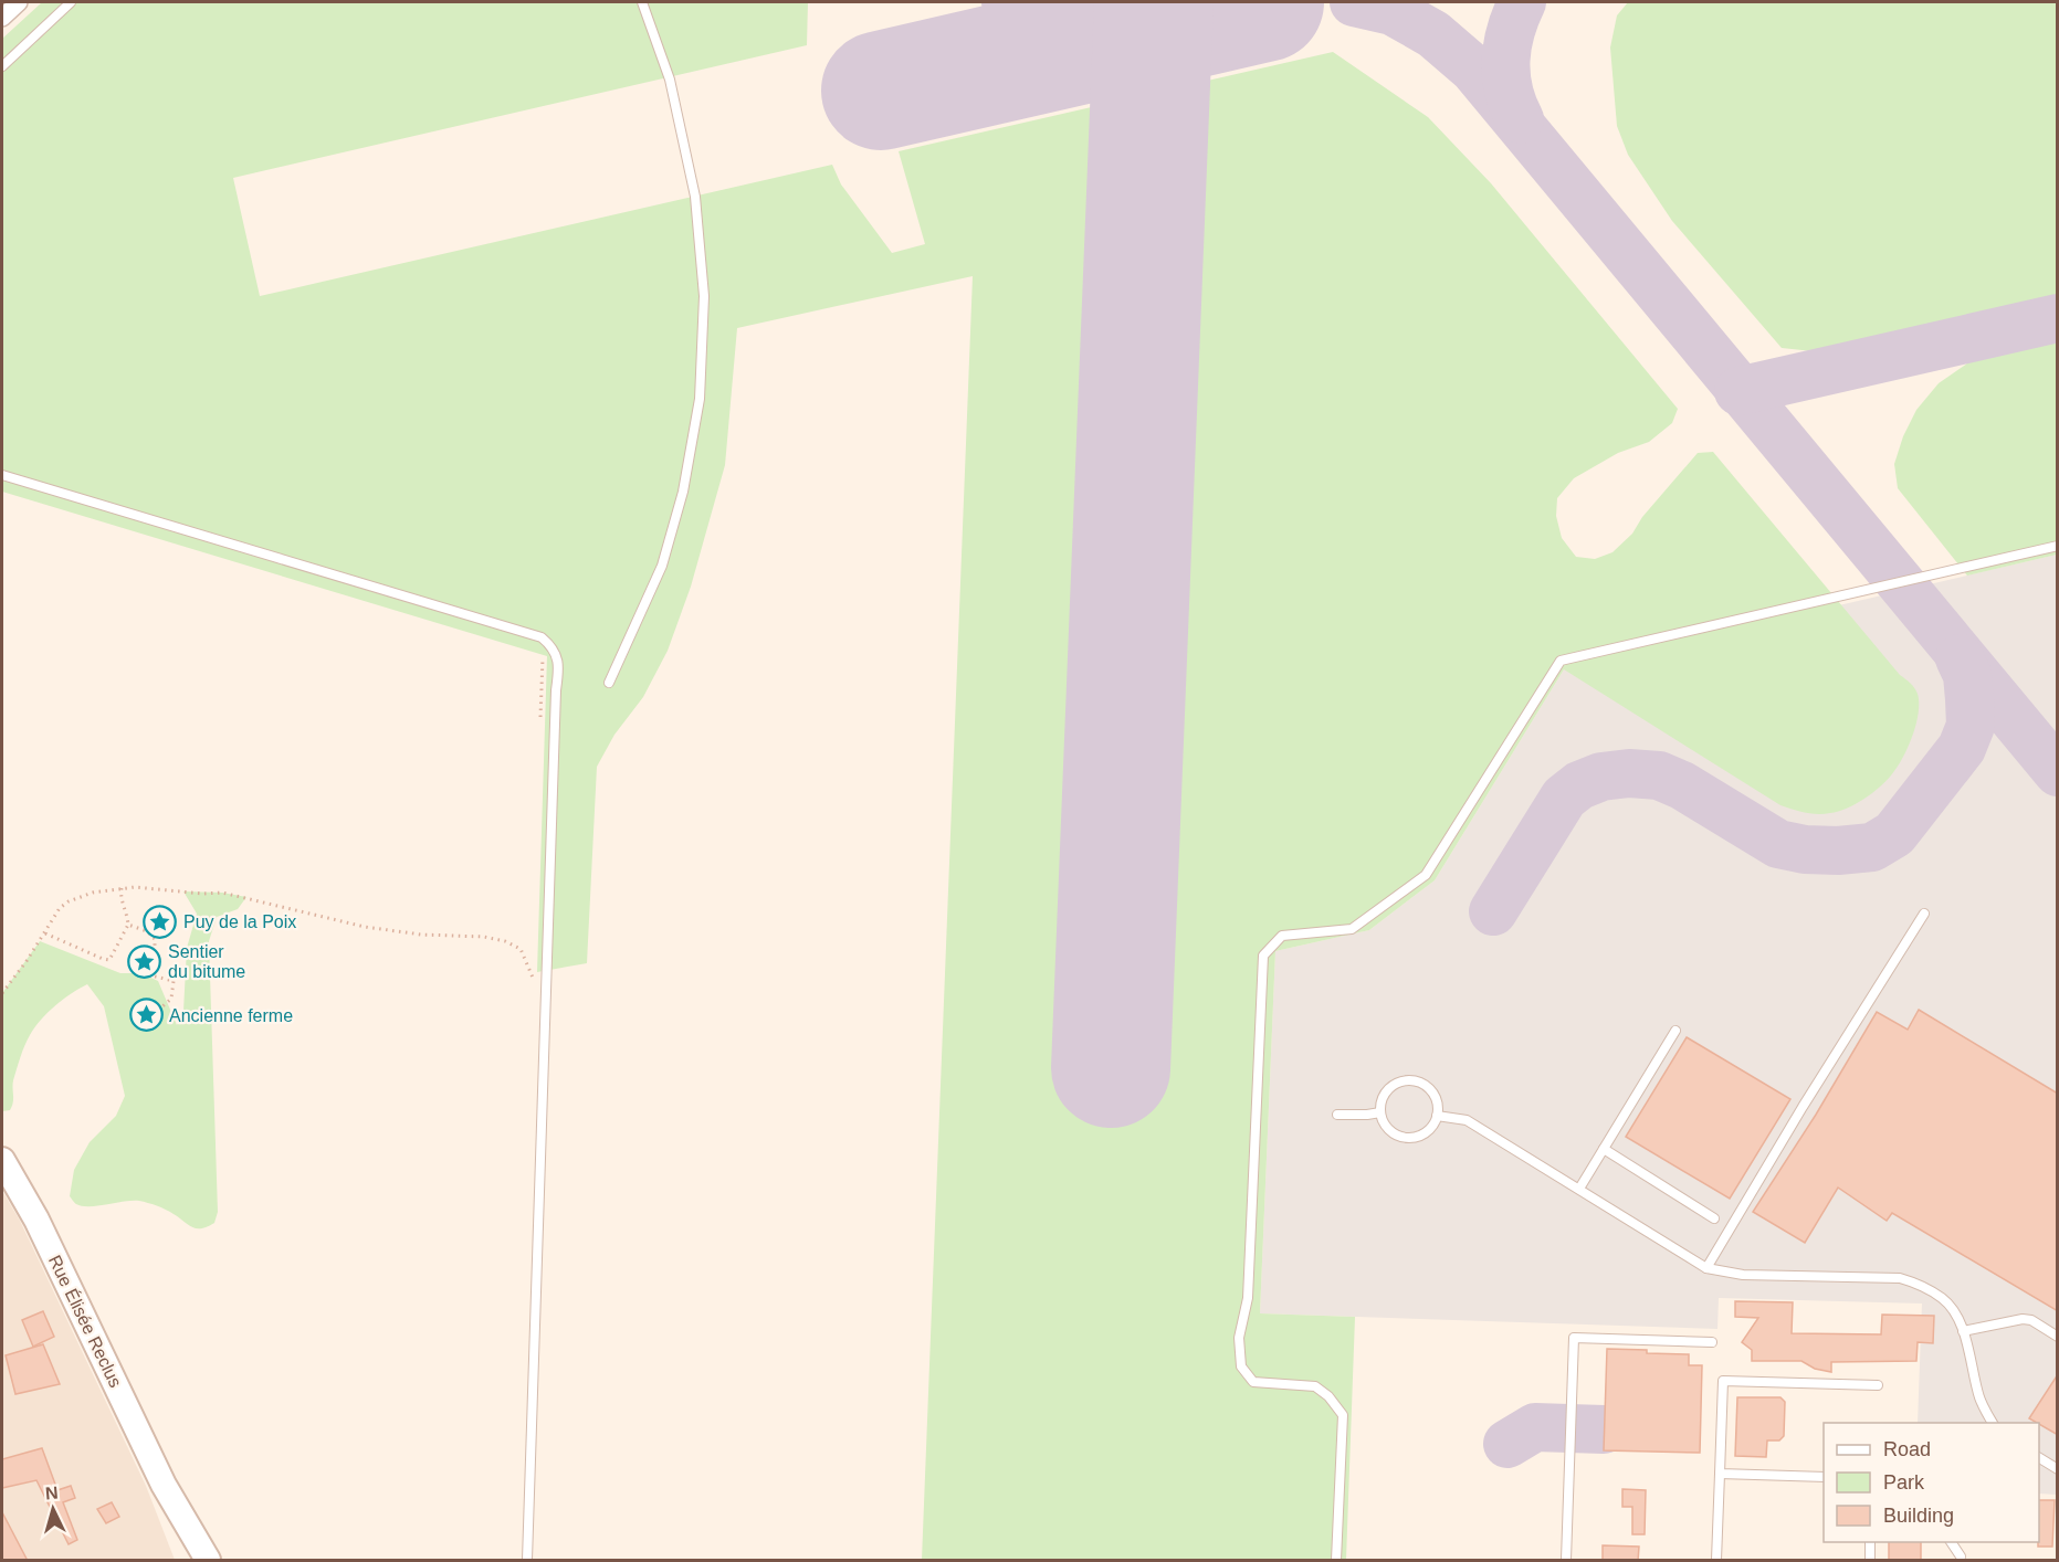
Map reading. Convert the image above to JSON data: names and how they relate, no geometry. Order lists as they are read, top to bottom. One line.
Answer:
{"streets":{"main road":["Rue Élisée Reclus"]},"places":{"place":["Puy de la Poix","Sentier du bitume","Ancienne ferme"]},"legend":["Road","Park","Building"],"north":"top"}
